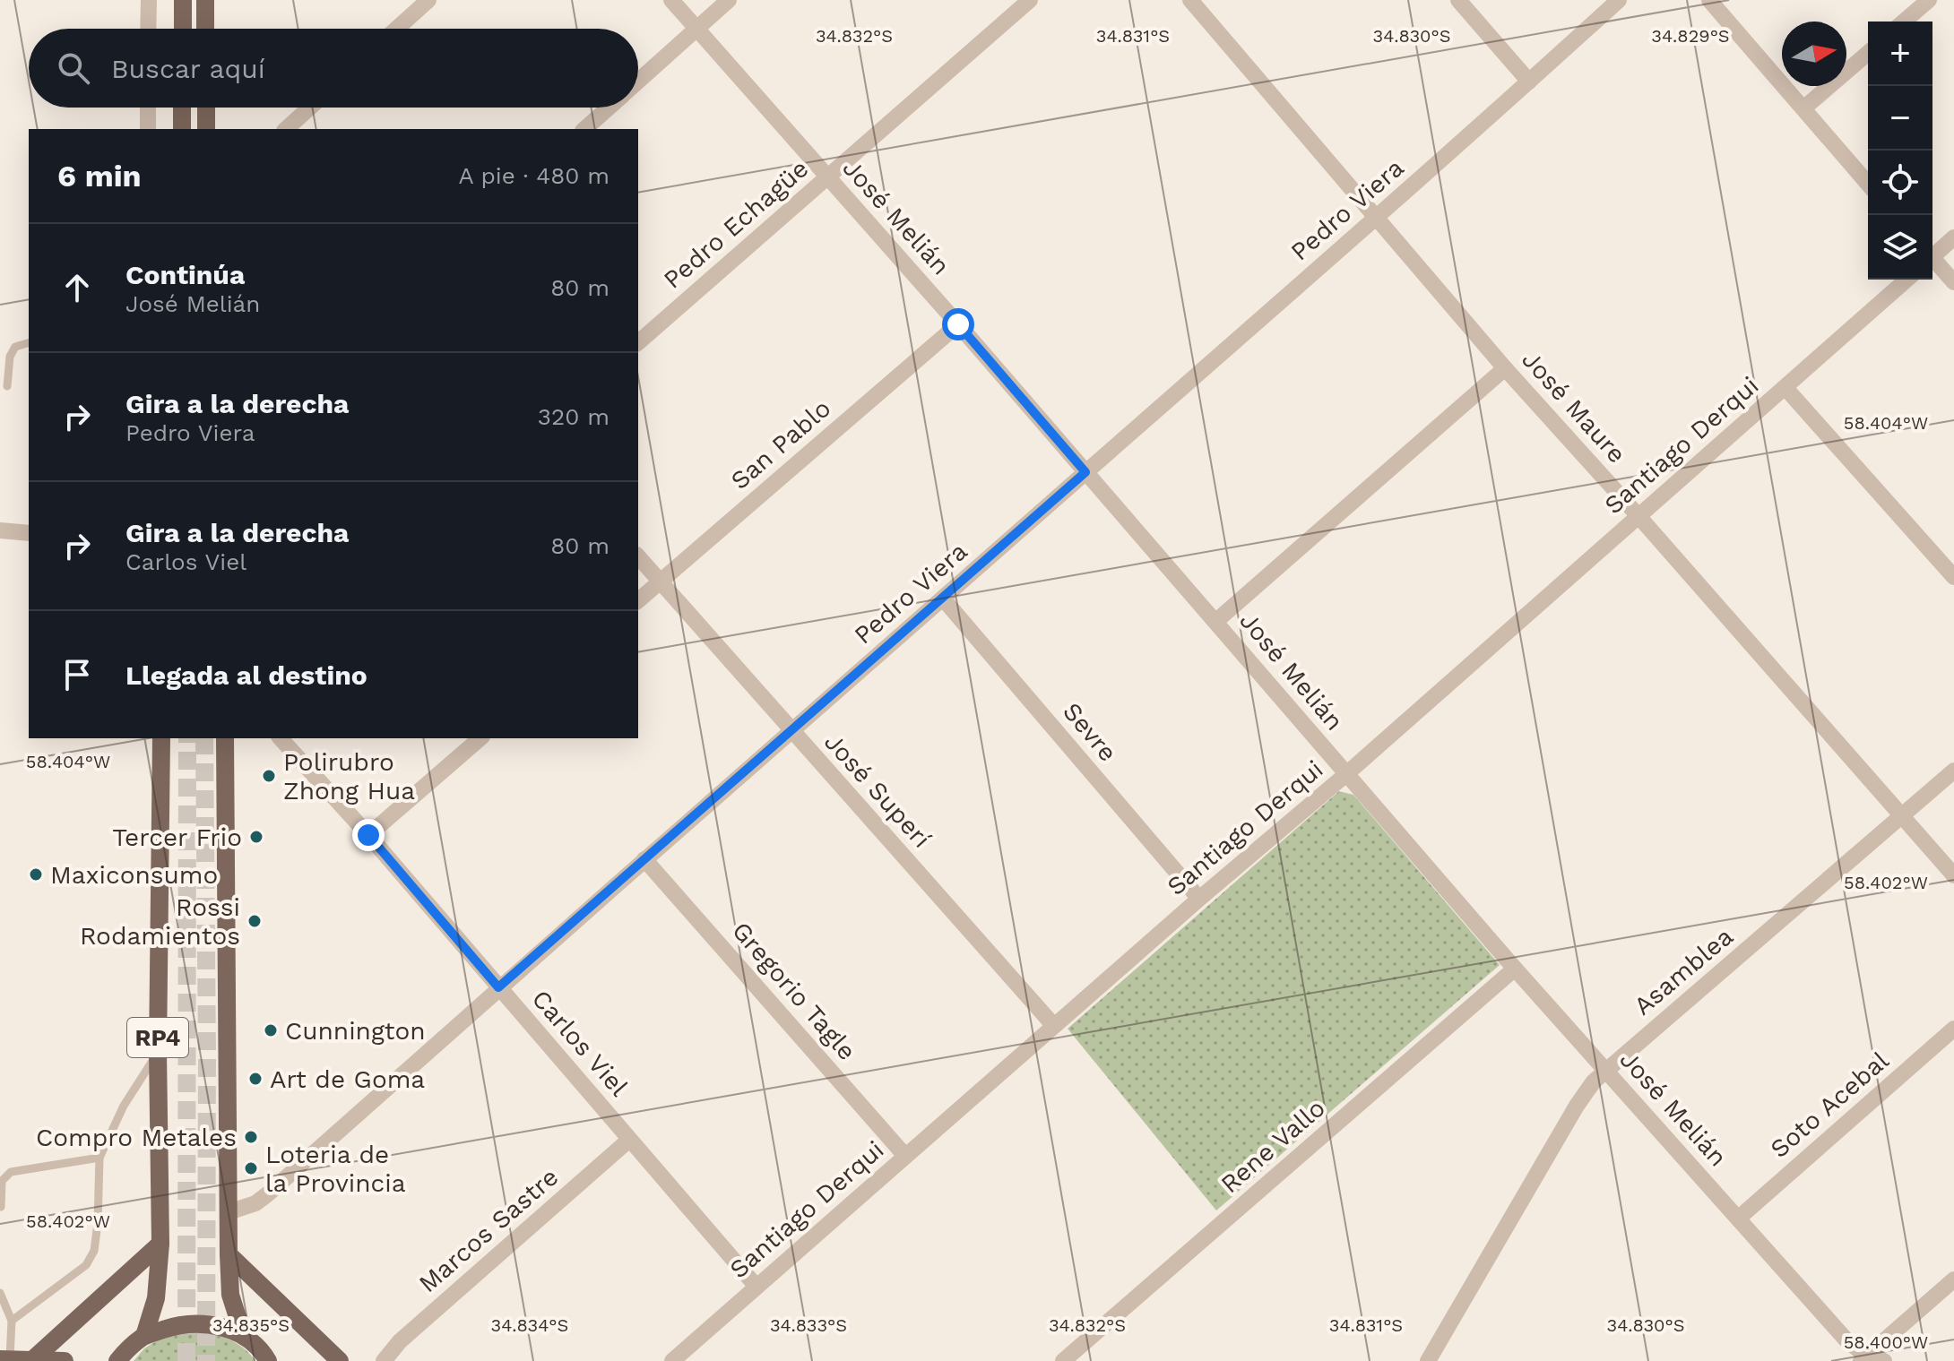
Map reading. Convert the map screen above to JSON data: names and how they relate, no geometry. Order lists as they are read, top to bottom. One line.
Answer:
{"streets":{"main road":["RP4"],"street":["Pedro Viera","José Melián","Pedro Echagüe","José Maure","San Pablo","Santiago Derqui","Sevre","José Superí","Asamblea","Gregorio Tagle","Carlos Viel","Soto Acebal","Rene Vallo","Marcos Sastre"]},"crossings":[["Pedro Viera","José Melián"],["Pedro Viera","José Maure"],["Pedro Viera","Sevre"],["Pedro Viera","José Superí"],["Pedro Viera","Gregorio Tagle"],["Pedro Viera","Carlos Viel"],["José Melián","Pedro Echagüe"],["José Melián","San Pablo"],["José Melián","Santiago Derqui"],["José Melián","Asamblea"],["José Melián","Soto Acebal"],["José Melián","Rene Vallo"],["José Maure","Santiago Derqui"],["José Maure","Asamblea"],["San Pablo","José Superí"],["Santiago Derqui","Sevre"],["Santiago Derqui","José Superí"],["Santiago Derqui","Gregorio Tagle"],["Santiago Derqui","Carlos Viel"],["Carlos Viel","Marcos Sastre"]],"places":["Polirubro Zhong Hua","Tercer Frio","Maxiconsumo","Rossi Rodamientos","Cunnington","Art de Goma","Compro Metales","Loteria de la Provincia"],"north":"right","page":{"map_buttons":["+","−"],"search":"Buscar aquí","heading":["6 min","A pie · 480 m"],"list":[["Continúa","José Melián","80 m"],["Gira a la derecha","Pedro Viera","320 m"],["Gira a la derecha","Carlos Viel","80 m"],"Llegada al destino"]},"coordinates":["34.832°S","34.831°S","34.830°S","34.829°S","58.404°W","58.402°W","34.835°S","34.834°S","34.833°S","58.400°W"]}
